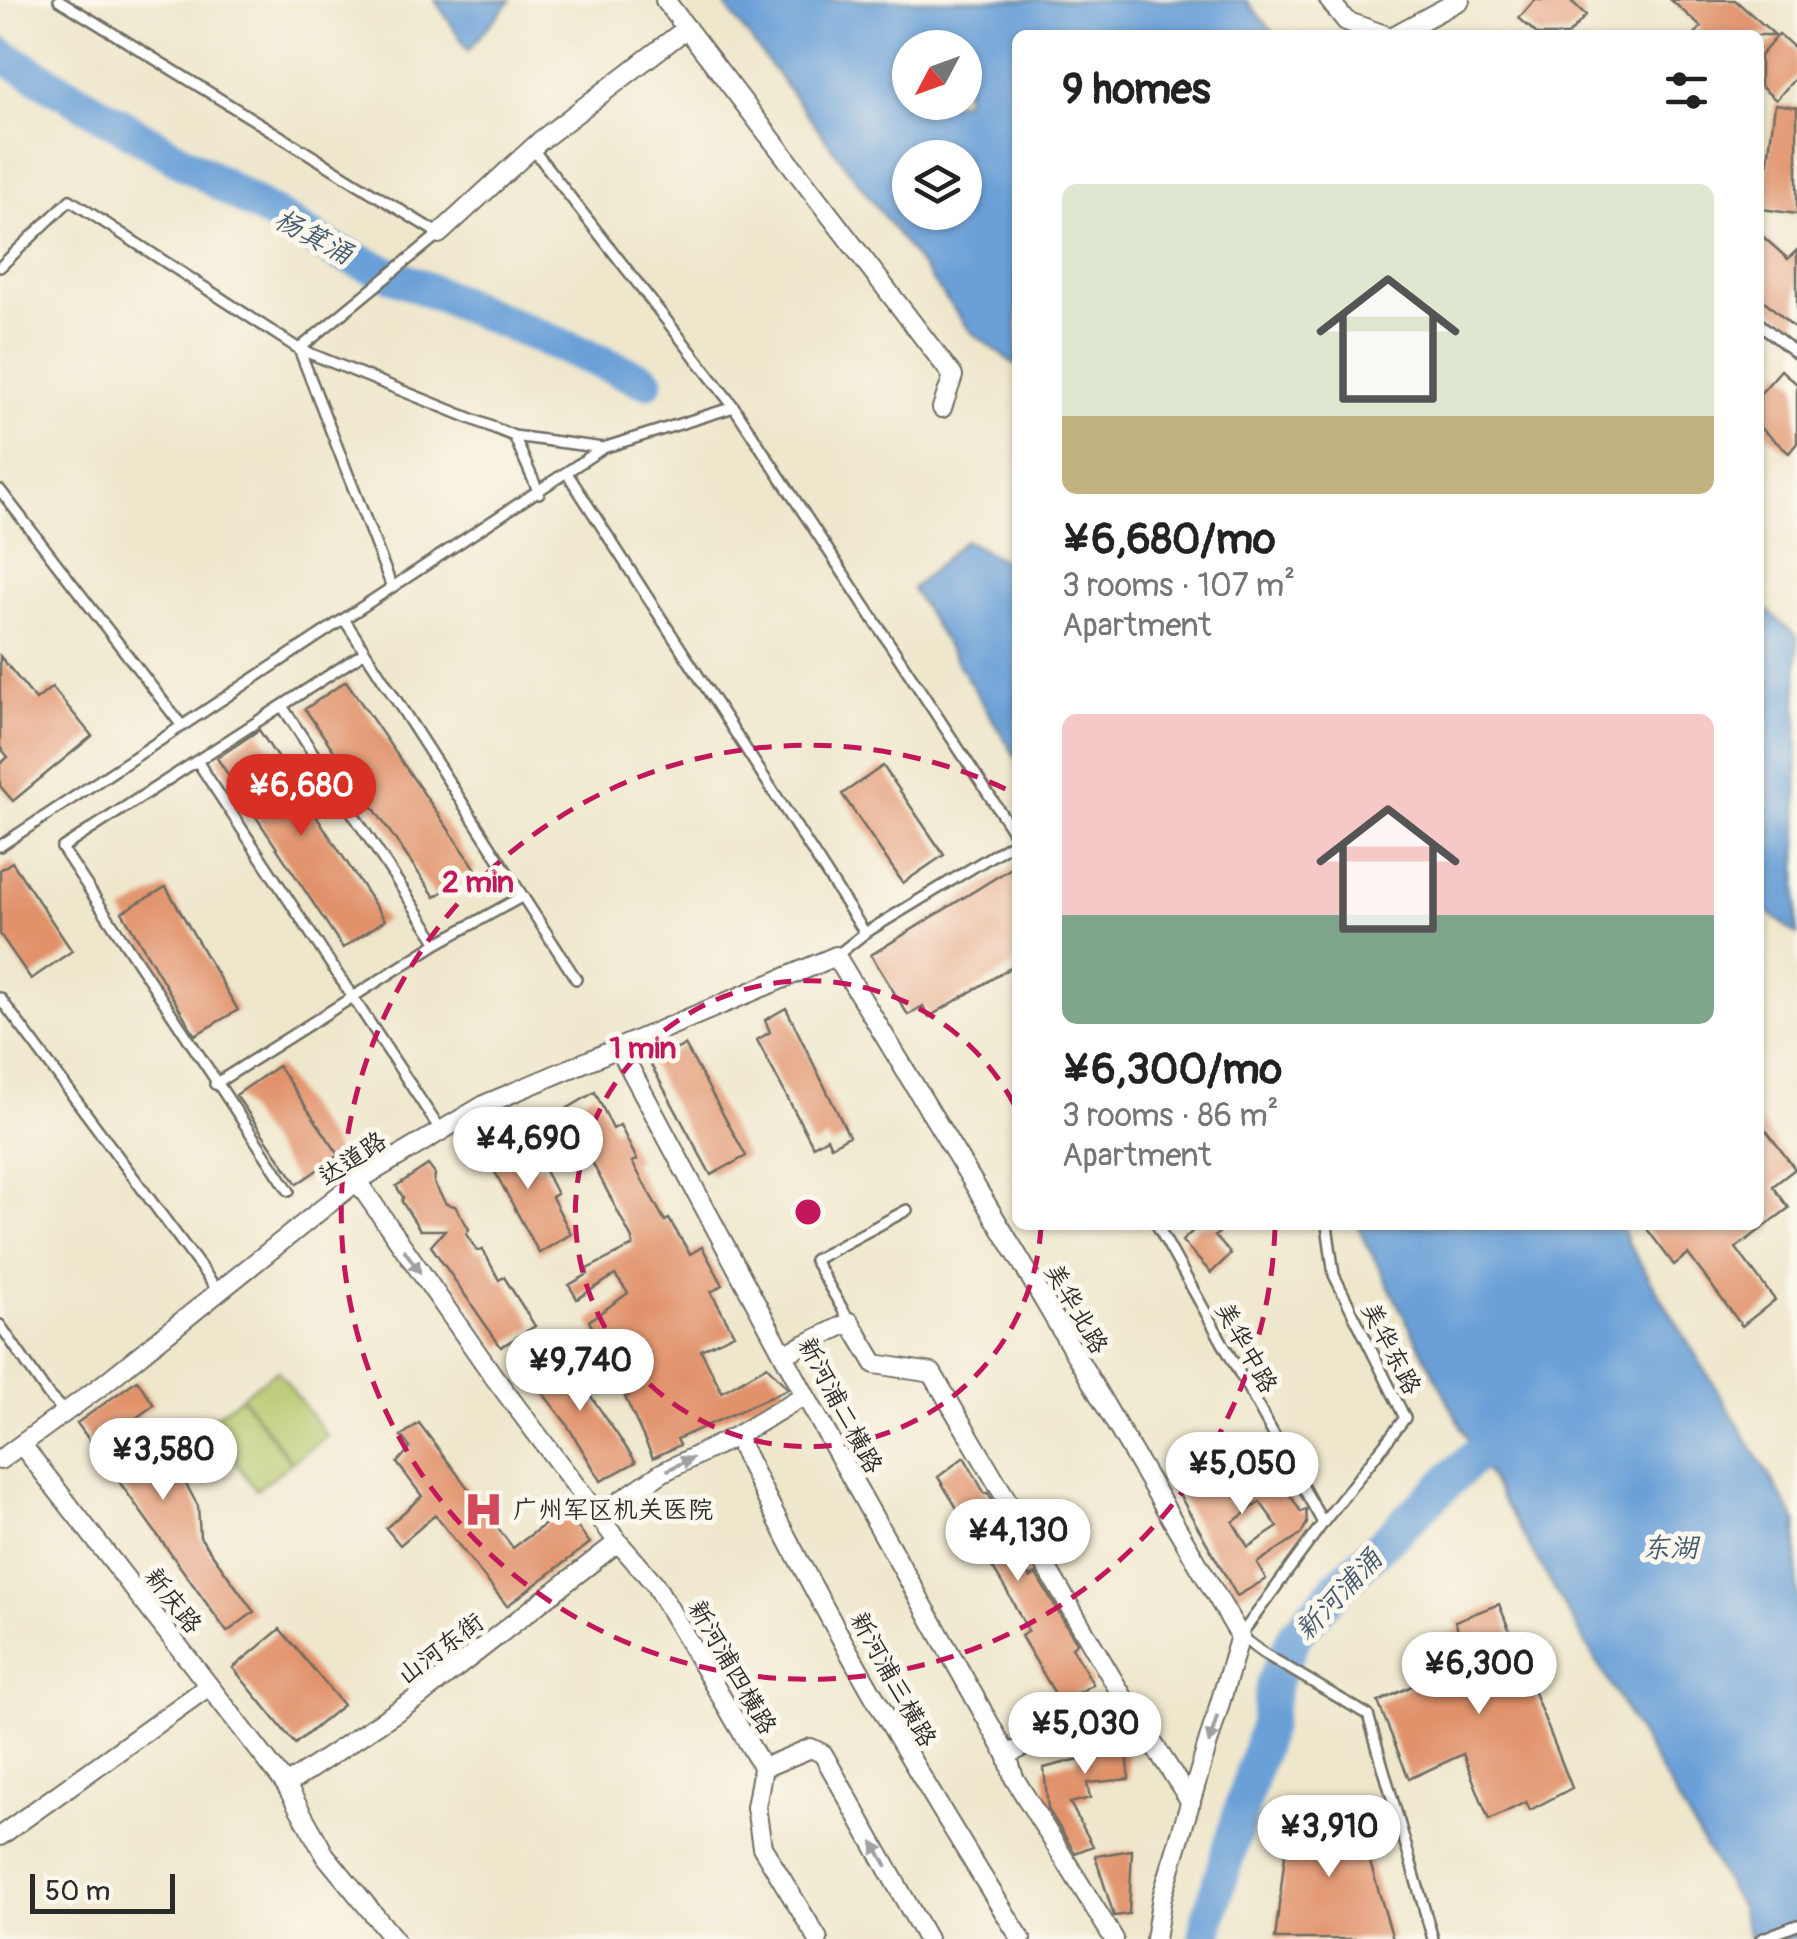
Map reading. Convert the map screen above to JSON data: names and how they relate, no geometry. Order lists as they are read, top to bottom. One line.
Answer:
{"streets":{"street":["达道路","美华北路","新河浦二横路","新庆路","山河东街","新河浦四横路","新河浦三横路"],"lane":["美华中路","美华东路"]},"crossings":[["达道路","美华北路"],["达道路","新河浦二横路"],["达道路","新庆路"],["达道路","新河浦四横路"],["美华中路","美华东路"],["新庆路","山河东街"],["山河东街","新河浦四横路"]],"water":["杨箕涌","东湖","新河浦涌"],"places":{"hospital":["广州军区机关医院"]},"scale_bar":"50 m","north":"bottom left","page":{"heading":"9 homes","list":[{"name":"¥6,680/mo","note":"3 rooms · 107 m² · Apartment"},{"name":"¥6,300/mo","note":"3 rooms · 86 m² · Apartment"}],"price":["¥6,680","¥4,690","¥9,740","¥3,580","¥5,050","¥4,130","¥6,300","¥5,030","¥3,910"],"scale":"50 m"},"rings":["2 min","1 min"]}
